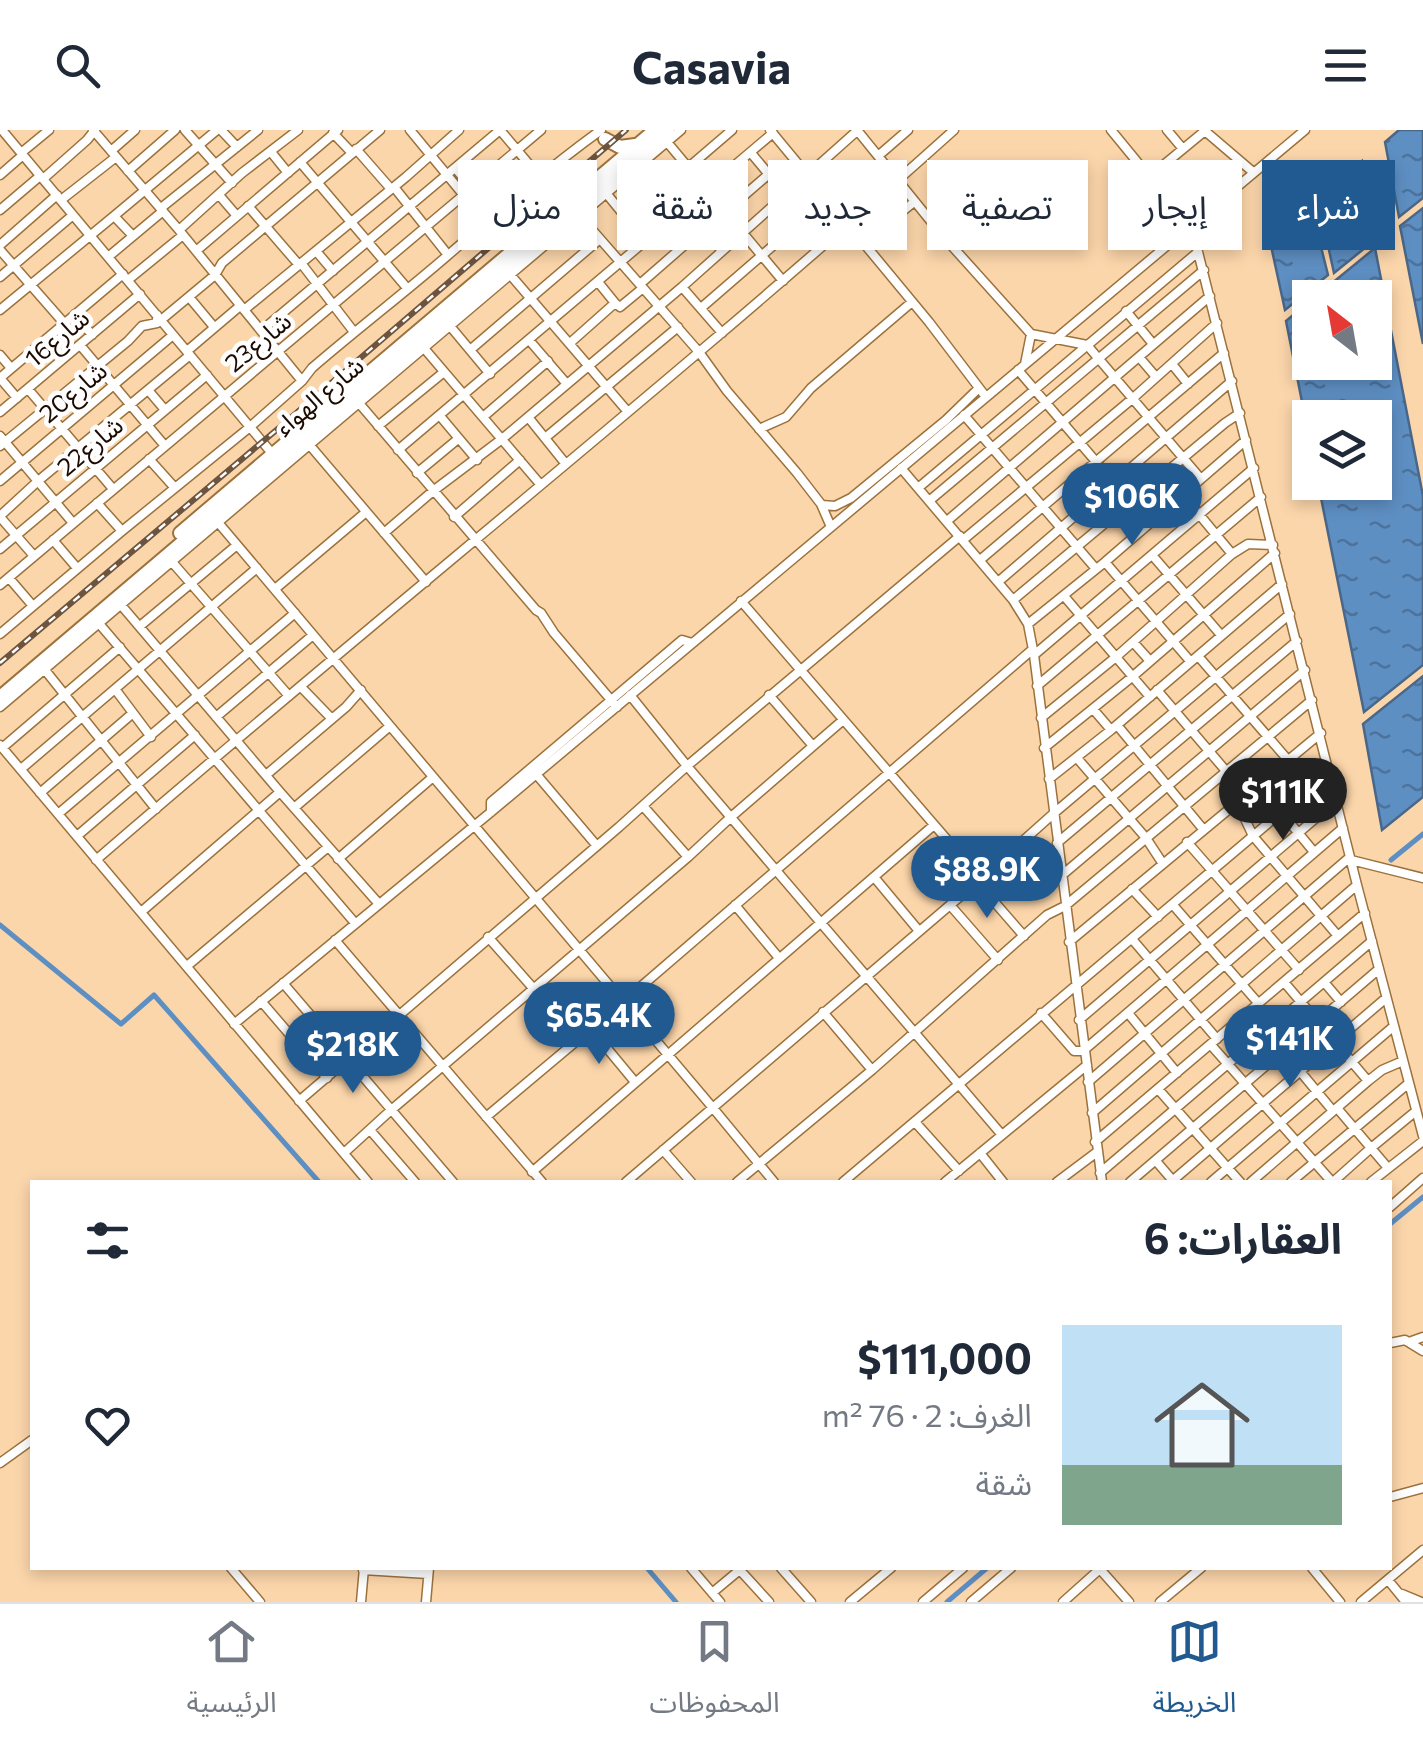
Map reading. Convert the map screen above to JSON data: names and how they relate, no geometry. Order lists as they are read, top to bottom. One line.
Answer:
{"streets":{"highway":["شارع الهواء"],"street":["شارع16","شارع23","شارع20","شارع22"]},"north":"top left","page":{"header":"Casavia","chip":["شراء","إيجار","تصفية","جديد","شقة","منزل"],"price":["$106K","$111K","$88.9K","$65.4K","$141K","$218K"],"heading":"العقارات: 6","list":[{"name":"$111,000","note":"الغرف: 2 · 76 m² · شقة"}],"tabs":["الخريطة","المحفوظات","الرئيسية"]}}
